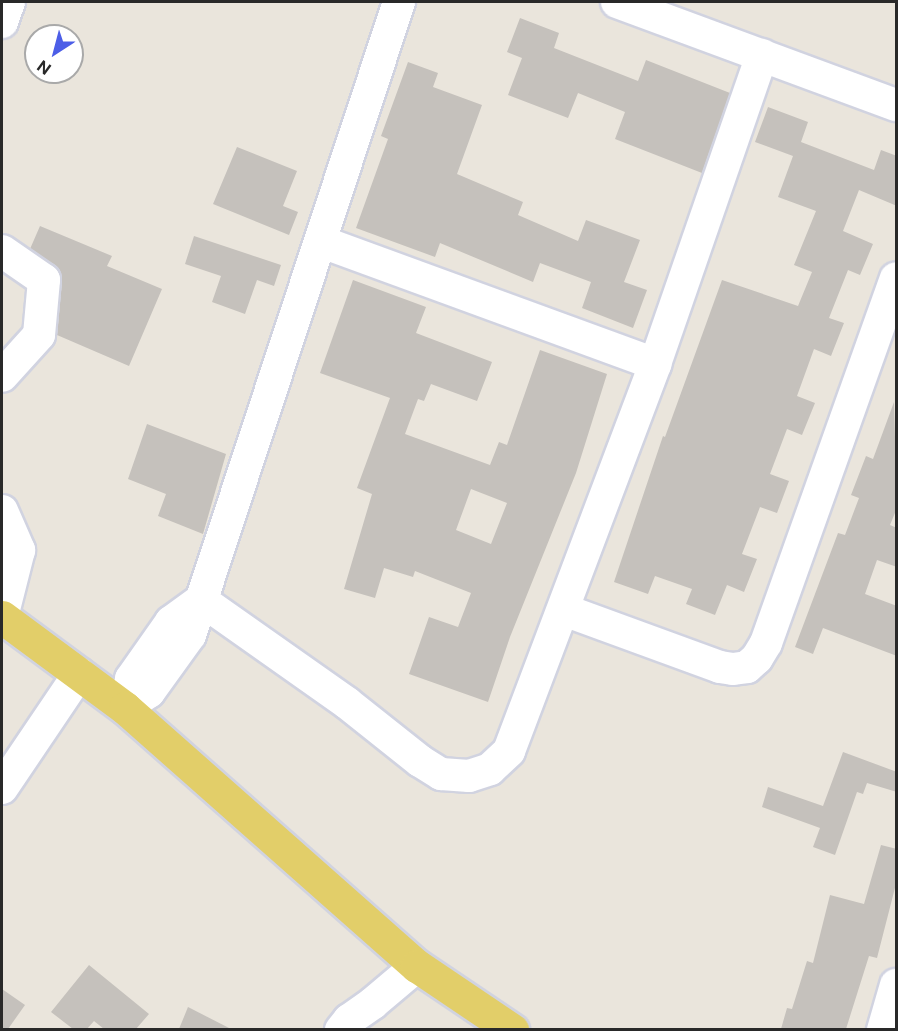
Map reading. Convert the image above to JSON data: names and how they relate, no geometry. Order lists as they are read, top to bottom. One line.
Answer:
{"north":"bottom left"}
